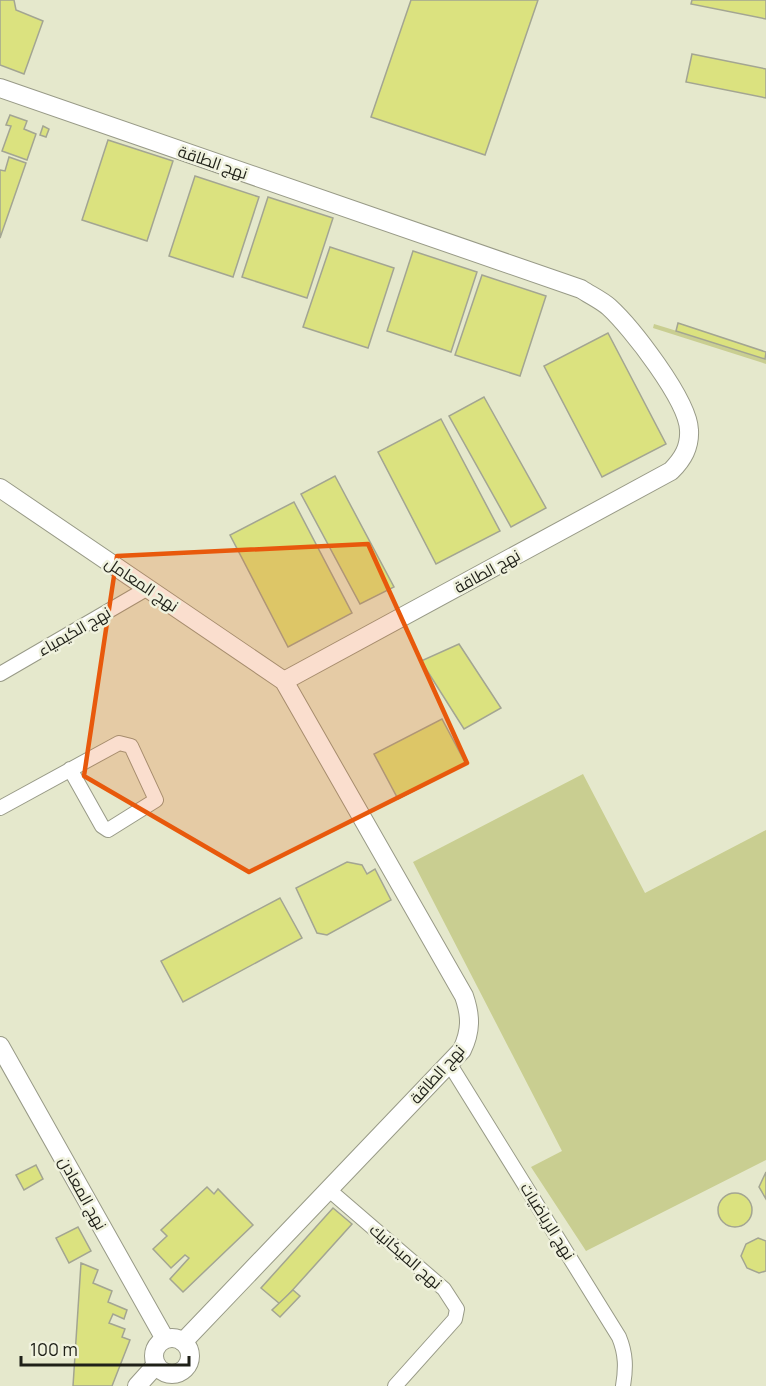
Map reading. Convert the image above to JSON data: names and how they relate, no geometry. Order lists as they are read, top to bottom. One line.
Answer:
{"streets":{"street":["نهج الطاقة","نهج المعامل","نهج الكيمياء","نهج المعادن","نهج الرياضيات","نهج الميكانيك"]},"crossings":[["نهج الطاقة","نهج المعامل"],["نهج الطاقة","نهج المعادن"],["نهج الطاقة","نهج الرياضيات"],["نهج الطاقة","نهج الميكانيك"],["نهج المعامل","نهج الكيمياء"]],"scale_bar":"100 m"}
